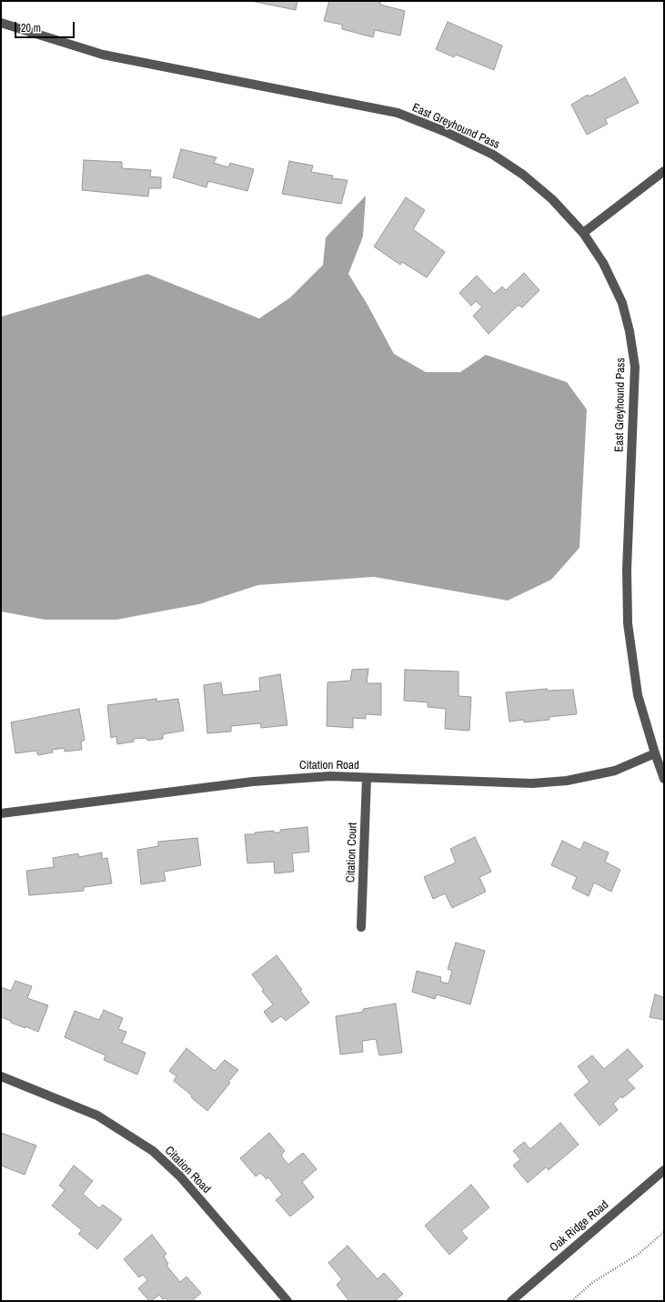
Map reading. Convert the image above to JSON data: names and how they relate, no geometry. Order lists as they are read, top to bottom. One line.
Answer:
{"streets":{"street":["East Greyhound Pass","Citation Road","Citation Court","Oak Ridge Road"]},"crossings":[["East Greyhound Pass","Citation Road"],["Citation Road","Citation Court"]],"scale_bar":"20 m"}
